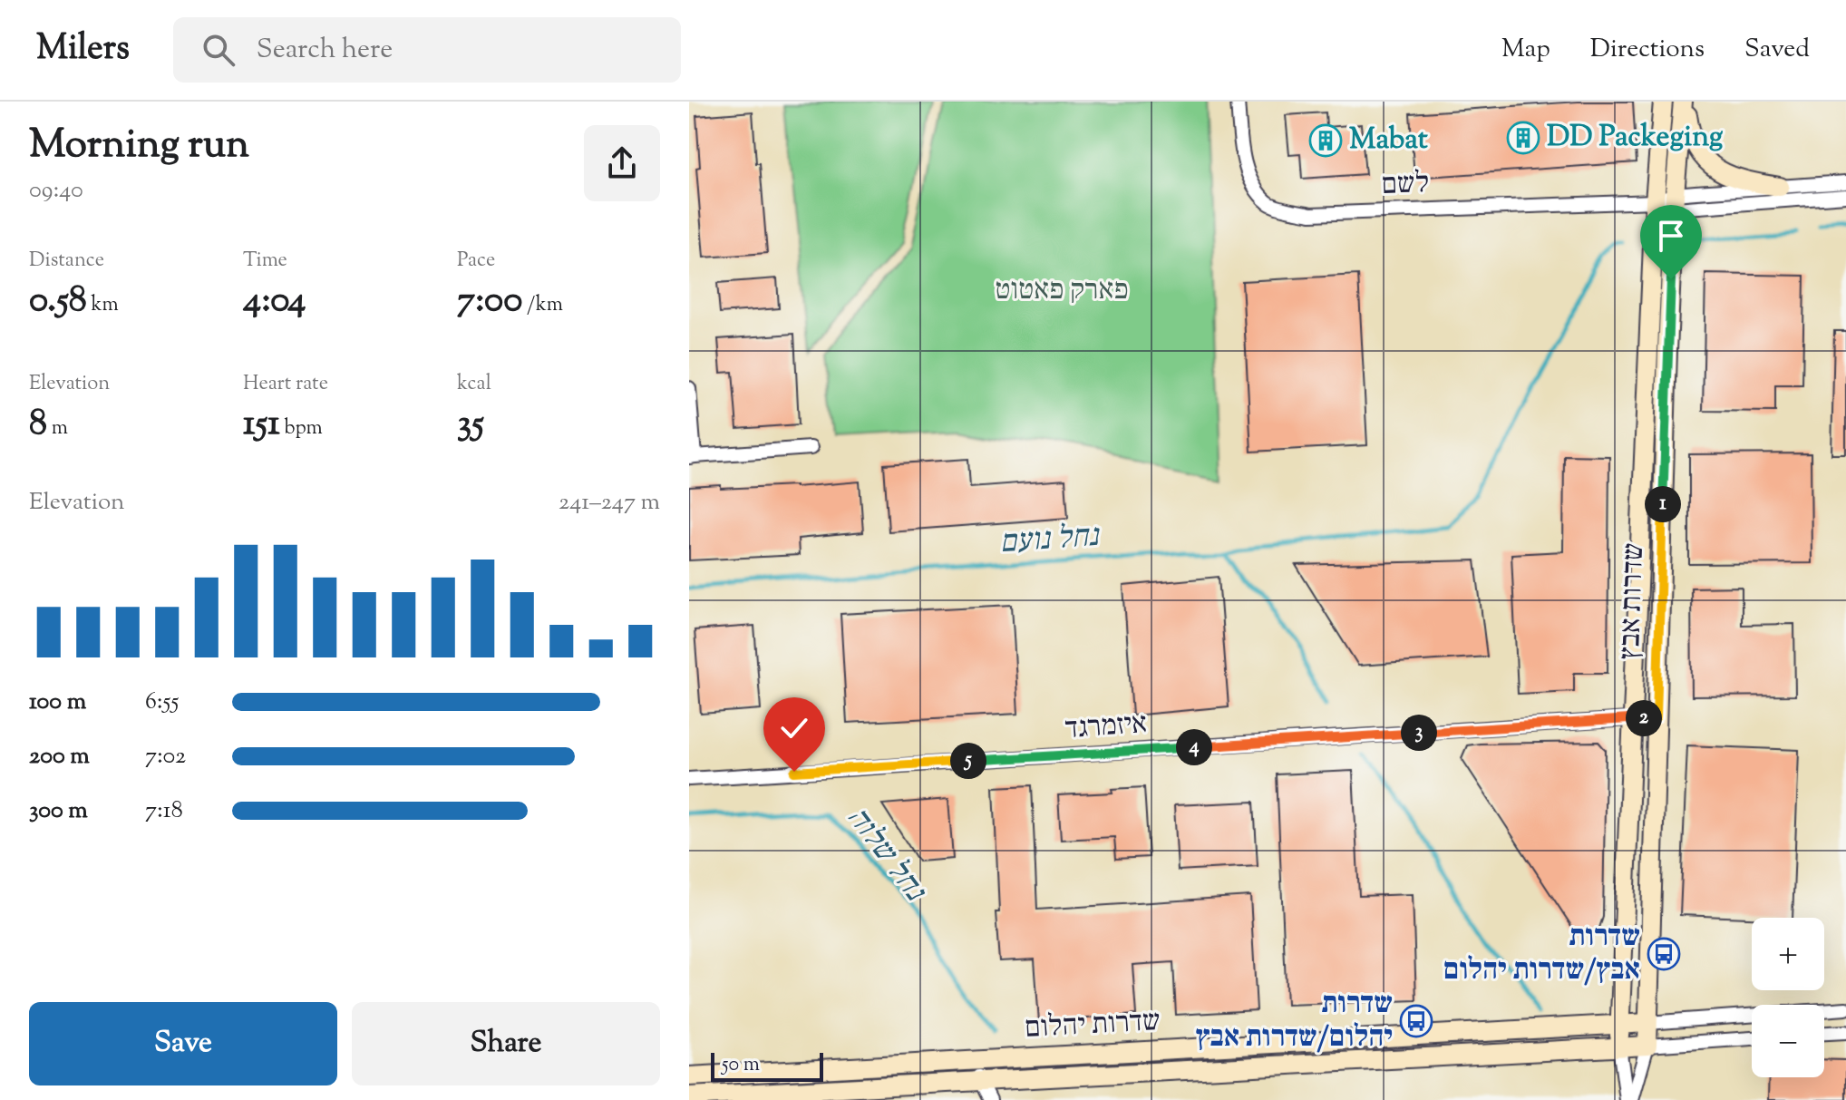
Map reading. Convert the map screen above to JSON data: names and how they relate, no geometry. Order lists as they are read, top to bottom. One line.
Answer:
{"streets":{"street":["לשם","שדרות אבץ","איזמרגד","שדרות יהלום"]},"crossings":[["לשם","שדרות אבץ"],["שדרות אבץ","איזמרגד"],["שדרות אבץ","שדרות יהלום"]],"water":["נחל נועם","נחל שלוה"],"parks":["פארק פאטוט"],"places":{"building":["DD Packeging","Mabat"],"bus stop":["שדרות אבץ/שדרות יהלום","שדרות יהלום/שדרות אבץ"]},"scale_bar":"50 m","page":{"header":"Milers","search":"Search here","nav":["Map","Directions","Saved"],"heading":["Morning run","09:40"],"stats":[["Distance","0.58 km"],["Time","4:04"],["Pace","7:00 /km"],["Elevation","8 m"],["Heart rate","151 bpm"],["kcal","35"]],"chart":["Elevation","241–247 m"],"pins":["1","2","3","4","5"],"list":[{"name":"100 m","note":"6:55"},{"name":"200 m","note":"7:02"},{"name":"300 m","note":"7:18"}],"map_buttons":["+","−"],"buttons":["Save","Share"],"scale":"50 m"}}
